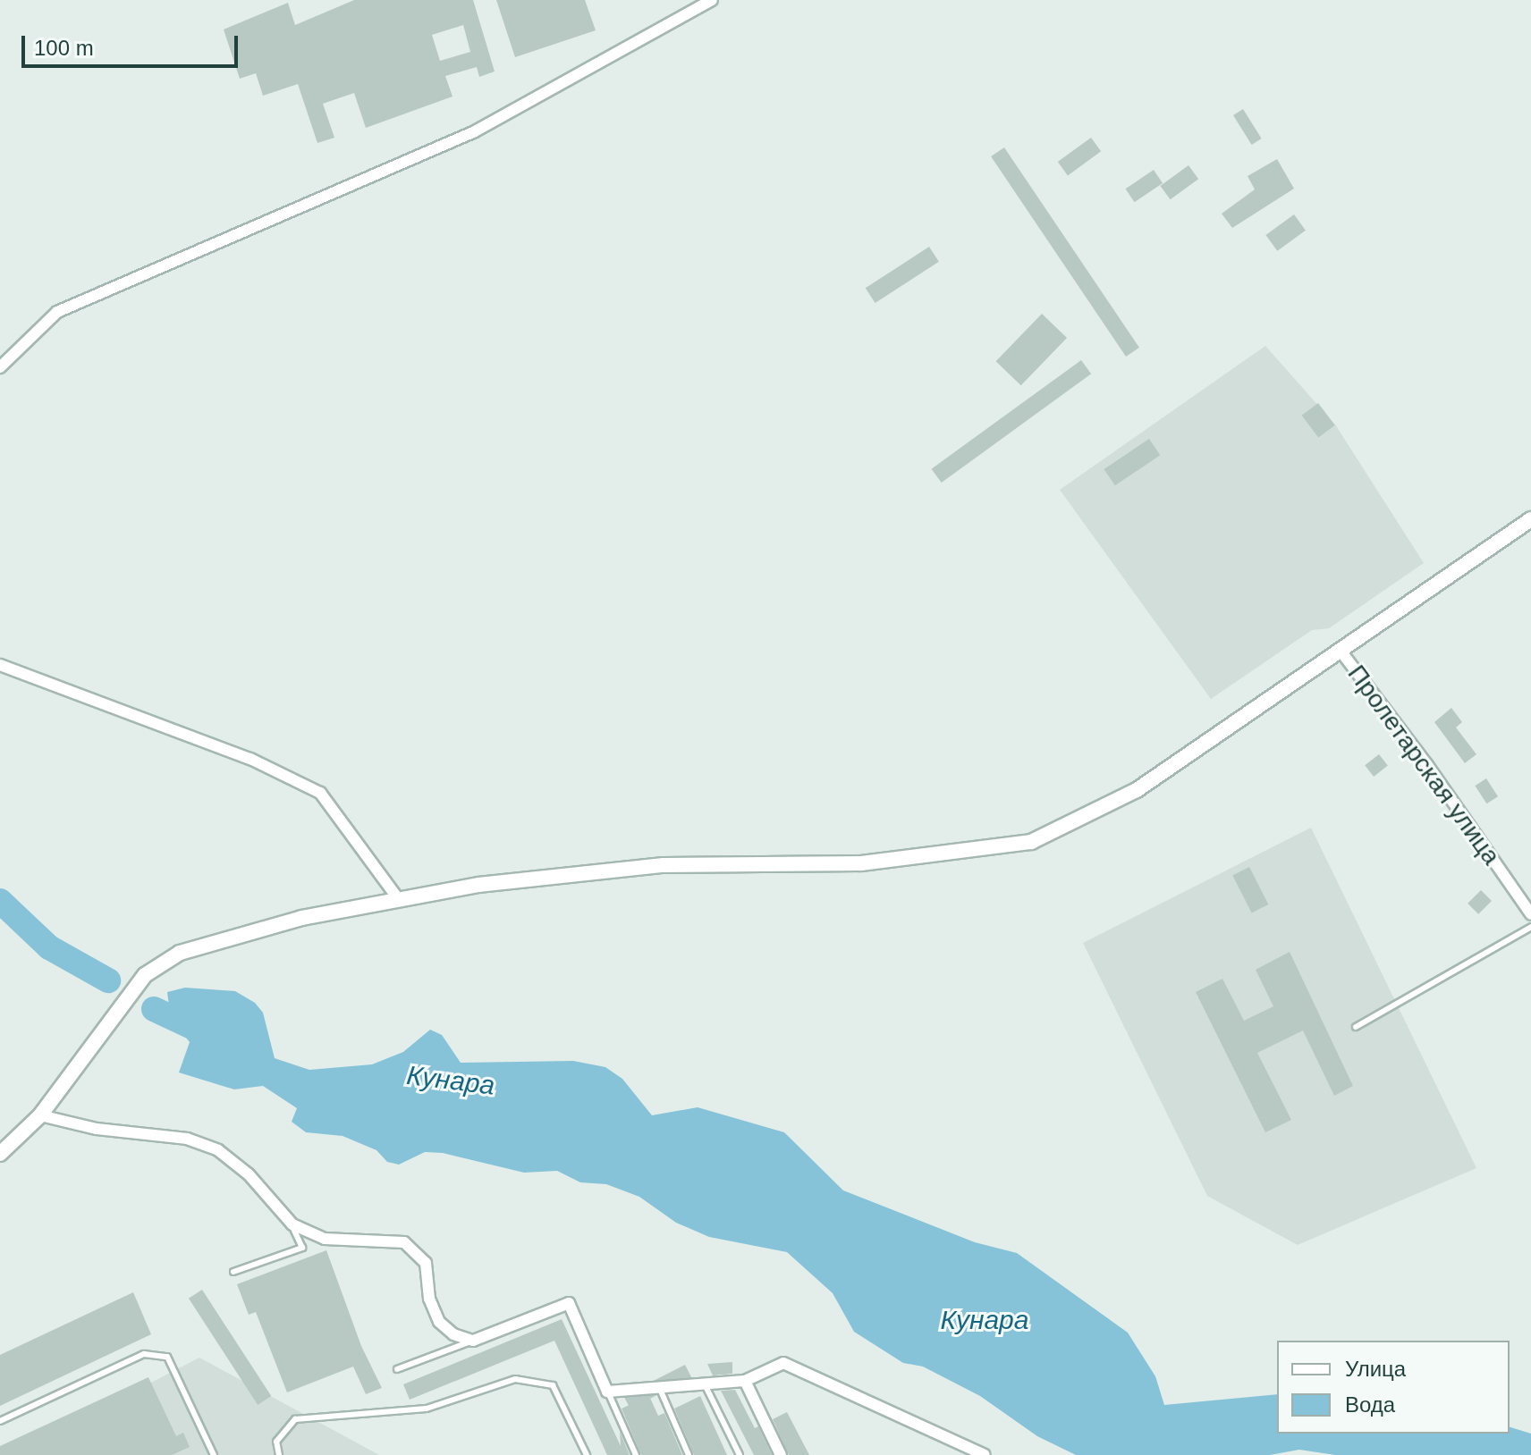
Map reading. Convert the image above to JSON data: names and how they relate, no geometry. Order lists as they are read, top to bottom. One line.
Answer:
{"streets":{"street":["Пролетарская улица"]},"water":["Кунара"],"legend":["Улица","Вода"],"scale_bar":"100 m"}
